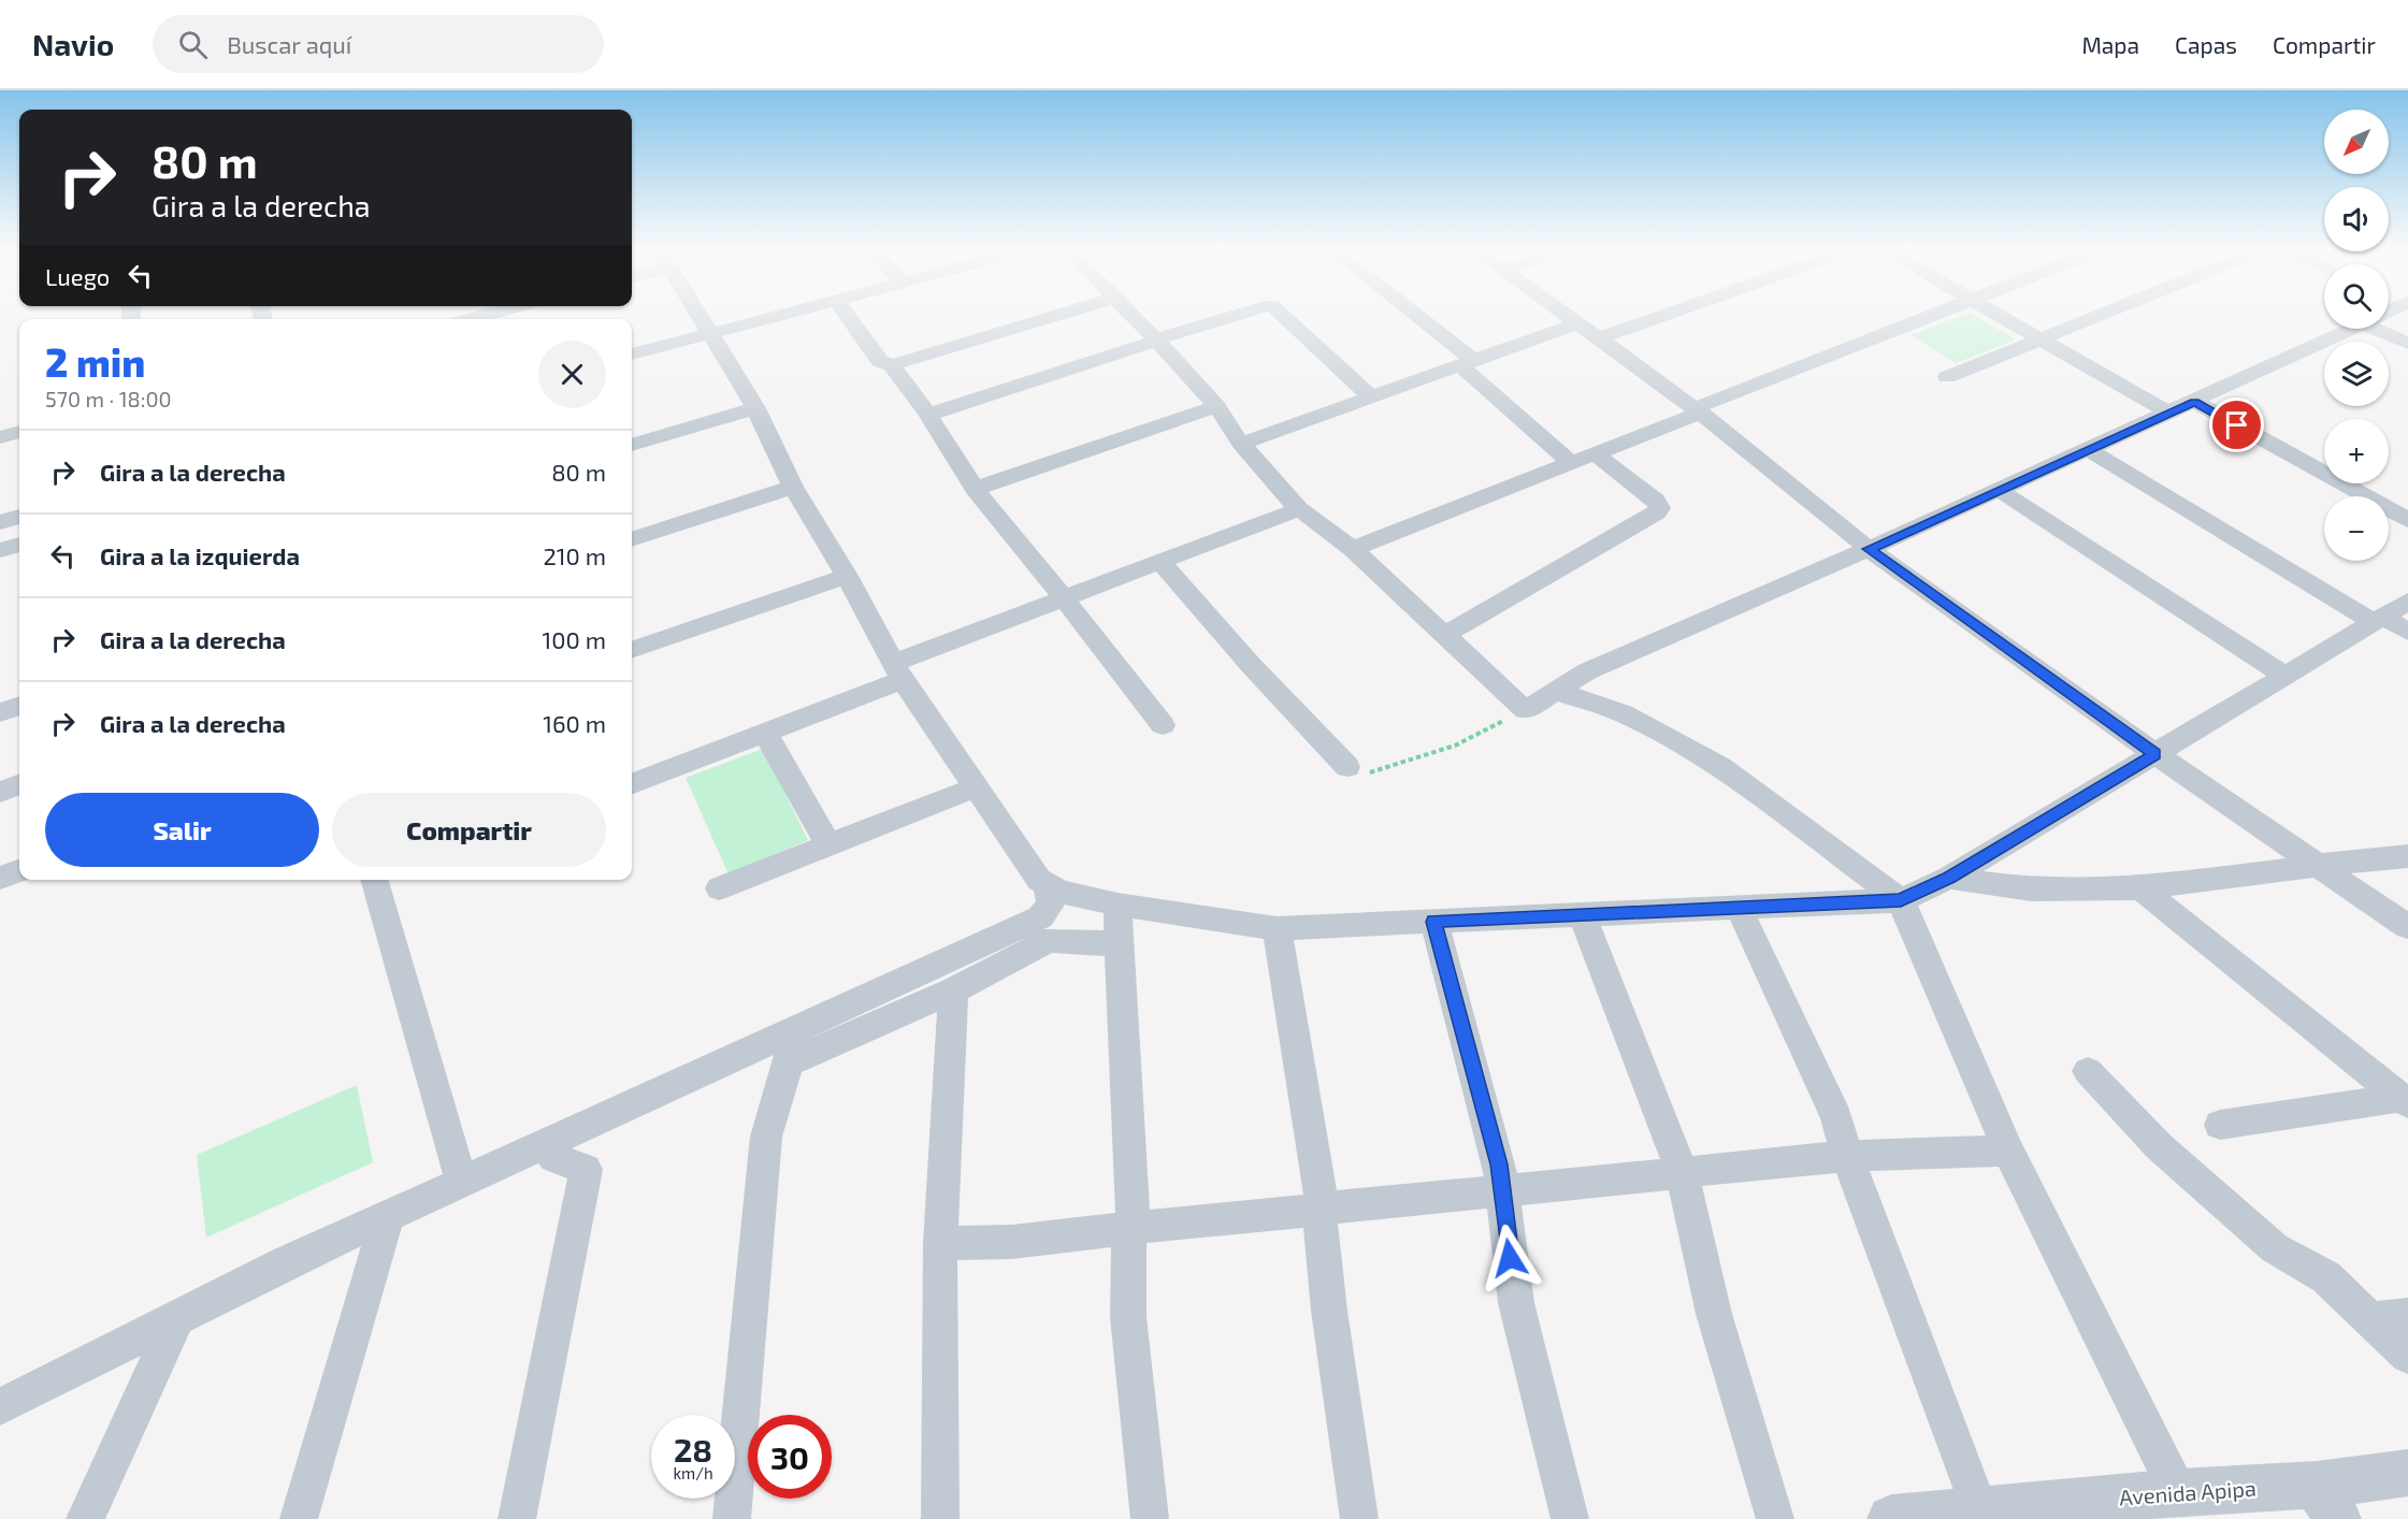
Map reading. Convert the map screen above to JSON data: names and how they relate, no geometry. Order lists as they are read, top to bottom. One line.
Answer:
{"streets":{"street":["Avenida Apipa"]},"north":"bottom left","page":{"header":"Navio","search":"Buscar aquí","nav":["Mapa","Capas","Compartir"],"map_buttons":["+","−"],"turn":["80 m","Gira a la derecha"],"then":"Luego","heading":["2 min","570 m · 18:00"],"list":[{"name":"Gira a la derecha","value":"80 m"},{"name":"Gira a la izquierda","value":"210 m"},{"name":"Gira a la derecha","value":"100 m"},{"name":"Gira a la derecha","value":"160 m"}],"buttons":["Salir","Compartir"],"speed":"28 km/h","limit":"30"}}
